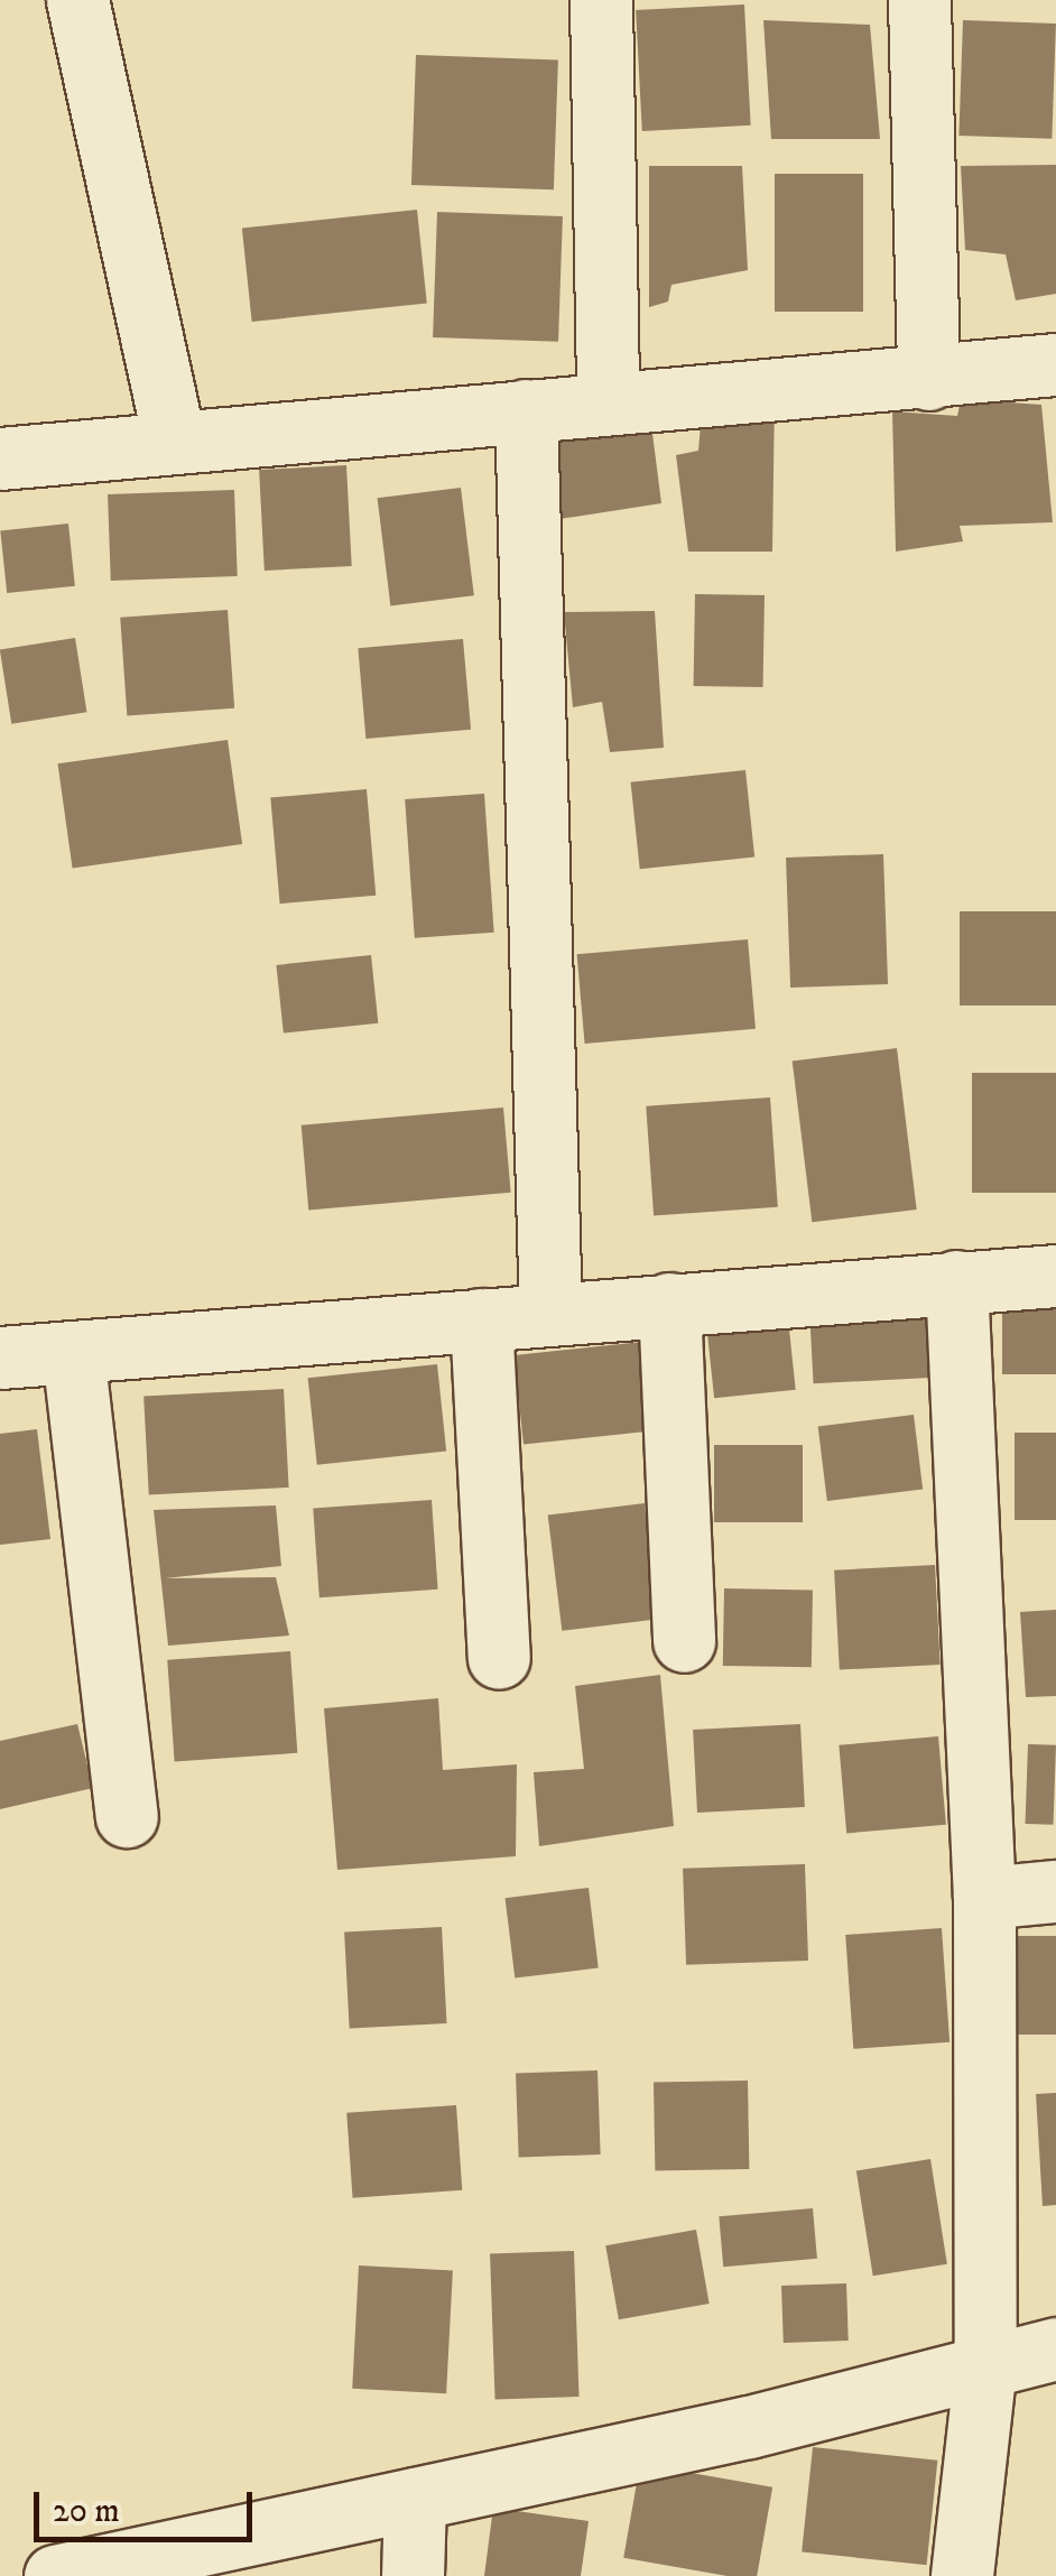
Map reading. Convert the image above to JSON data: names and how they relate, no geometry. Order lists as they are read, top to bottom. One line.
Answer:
{"scale_bar":"20 m"}
